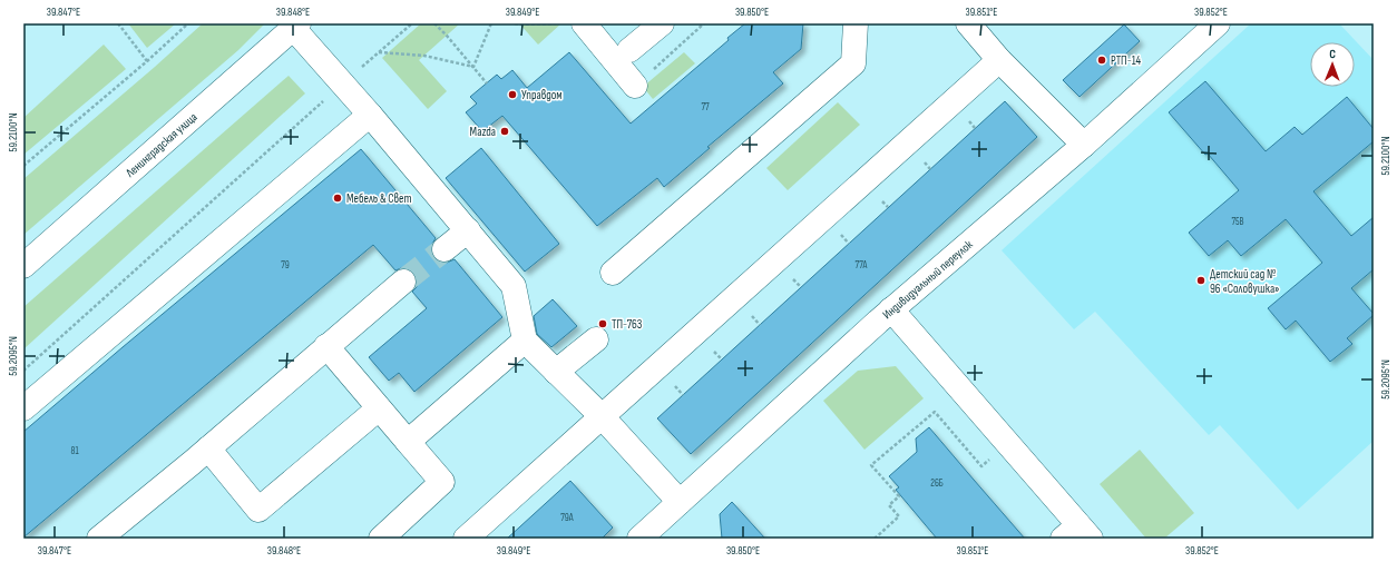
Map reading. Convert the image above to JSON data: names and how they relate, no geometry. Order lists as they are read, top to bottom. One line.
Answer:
{"streets":{"street":["Ленинградская улица","Индивидуальный переулок"]},"places":["РТП-14","Управдом","Mazda","Мебель & Свет","Детский сад № 96 «Соловушка»","ТП-763"],"house_numbers":["77","75В","79","77А","81","26Б","79А"],"north":"top","coordinates":["39.847°E","39.848°E","39.849°E","39.850°E","39.851°E","39.852°E","59.2100°N","59.2095°N"]}
